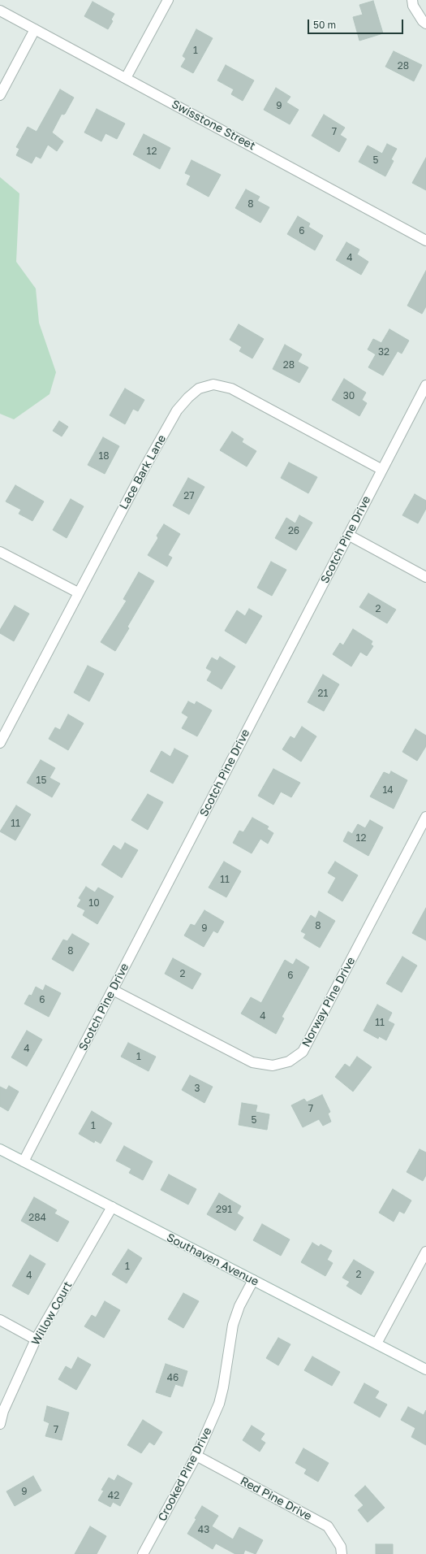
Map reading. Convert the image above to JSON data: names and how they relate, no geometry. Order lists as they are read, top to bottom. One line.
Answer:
{"streets":{"street":["Swisstone Street","Lace Bark Lane","Scotch Pine Drive","Norway Pine Drive","Southaven Avenue","Willow Court","Crooked Pine Drive","Red Pine Drive"]},"crossings":[["Lace Bark Lane","Scotch Pine Drive"],["Scotch Pine Drive","Norway Pine Drive"],["Scotch Pine Drive","Southaven Avenue"],["Southaven Avenue","Willow Court"],["Southaven Avenue","Crooked Pine Drive"],["Crooked Pine Drive","Red Pine Drive"]],"house_numbers":["1","28","9","7","12","5","8","6","4","32","28","30","18","27","26","2","21","15","14","11","12","11","10","8","9","8","2","6","6","4","11","4","1","3","7","5","1","291","284","1","2","4","46","7","9","42","43"],"scale_bar":"50 m"}
